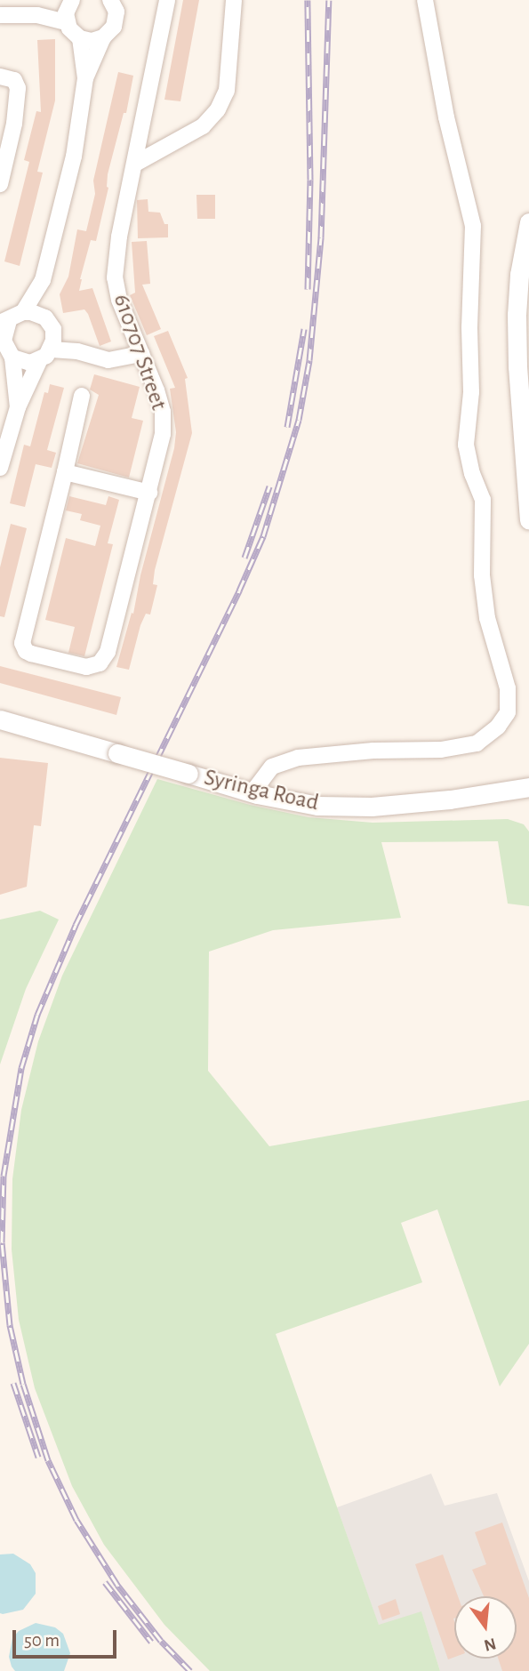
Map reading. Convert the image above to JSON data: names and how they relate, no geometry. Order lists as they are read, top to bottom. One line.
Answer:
{"streets":{"street":["610707 Street","Syringa Road"]},"scale_bar":"50 m","north":"bottom"}
